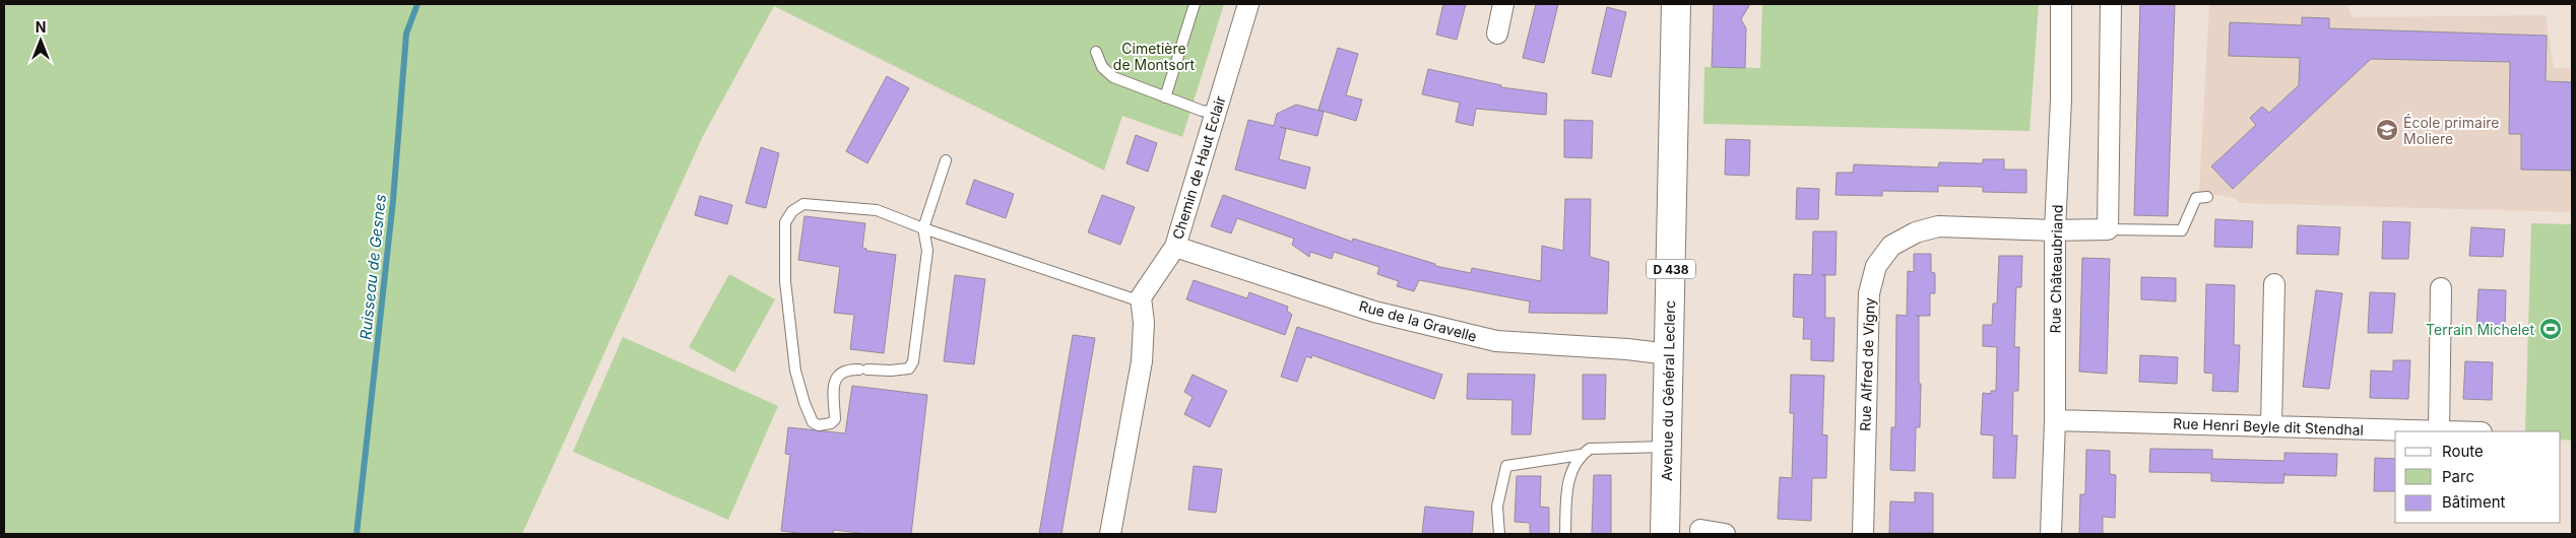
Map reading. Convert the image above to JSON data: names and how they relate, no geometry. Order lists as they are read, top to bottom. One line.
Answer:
{"streets":{"main road":["D 438","Avenue du Général Leclerc"],"street":["Chemin de Haut Eclair","Rue Châteaubriand","Rue de la Gravelle","Rue Alfred de Vigny","Rue Henri Beyle dit Stendhal"]},"crossings":[["Chemin de Haut Eclair","Rue de la Gravelle"],["Rue Châteaubriand","Rue Alfred de Vigny"],["Rue Châteaubriand","Rue Henri Beyle dit Stendhal"],["Rue de la Gravelle","Avenue du Général Leclerc"]],"water":["Ruisseau de Gesnes"],"parks":["Cimetière de Montsort"],"places":{"school or university":["École primaire Moliere"],"sports":["Terrain Michelet"]},"legend":["Route","Parc","Bâtiment"],"north":"top"}
